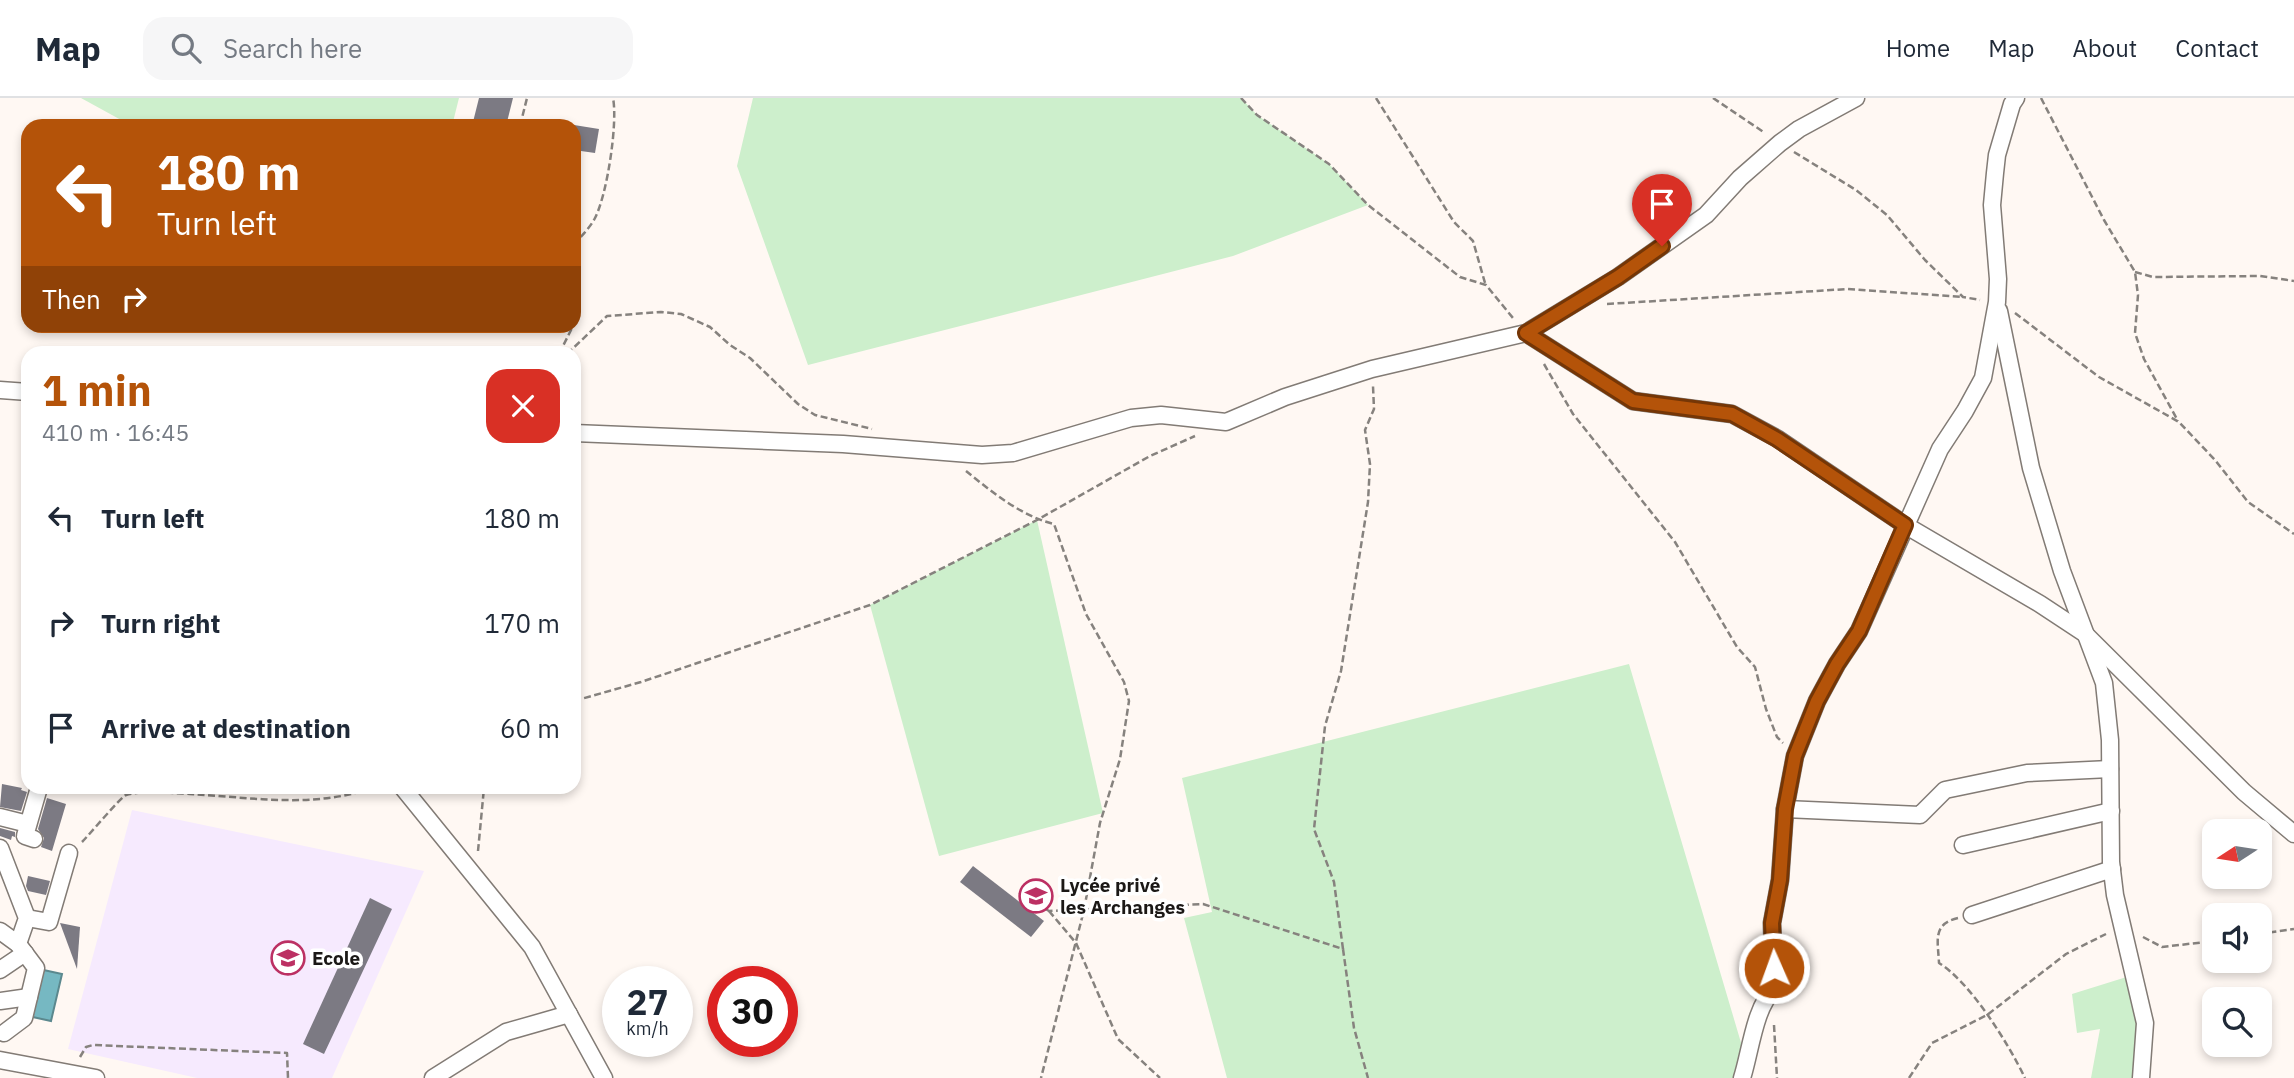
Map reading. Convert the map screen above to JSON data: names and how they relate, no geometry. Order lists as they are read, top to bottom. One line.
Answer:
{"places":{"school or university":["Lycée privé les Archanges","Ecole"]},"north":"left","page":{"header":"Map","search":"Search here","nav":["Home","Map","About","Contact"],"turn":["180 m","Turn left"],"then":"Then","heading":["1 min","410 m · 16:45"],"list":[{"name":"Turn left","value":"180 m"},{"name":"Turn right","value":"170 m"},{"name":"Arrive at destination","value":"60 m"}],"speed":"27 km/h","limit":"30"}}
